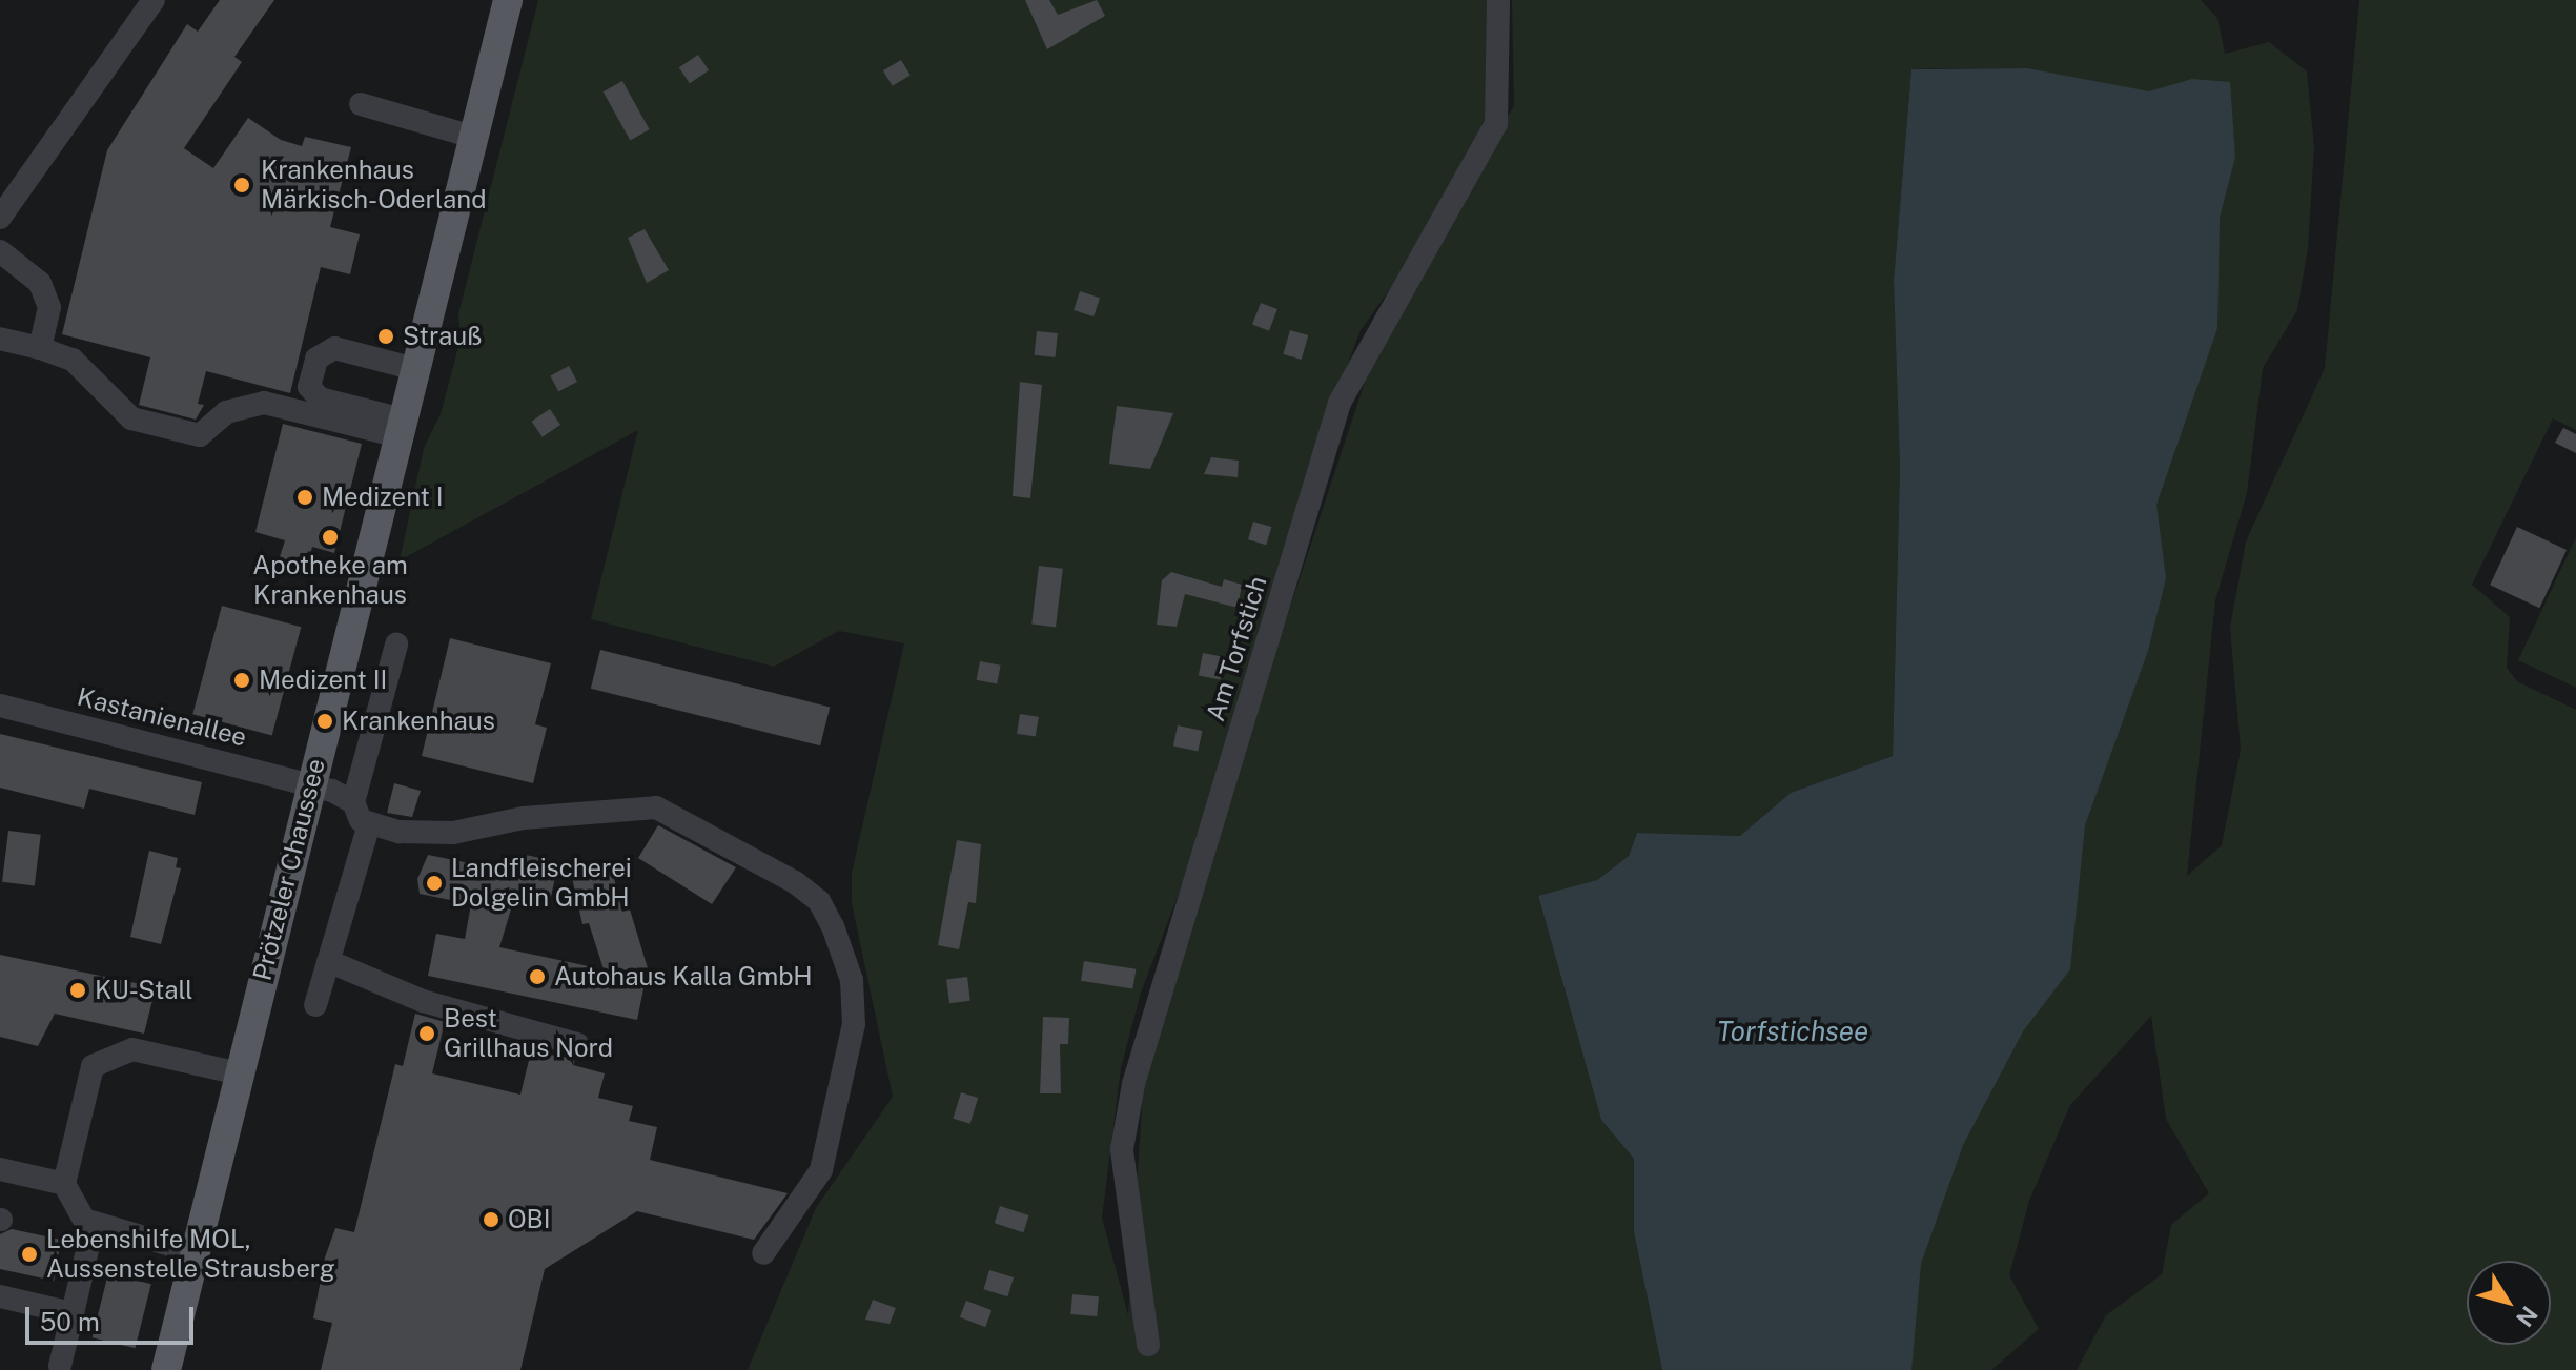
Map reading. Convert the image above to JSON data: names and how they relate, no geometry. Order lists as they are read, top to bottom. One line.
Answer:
{"streets":{"main road":["Prötzeler Chaussee"],"street":["Am Torfstich","Kastanienallee"]},"crossings":[["Kastanienallee","Prötzeler Chaussee"]],"water":["Torfstichsee"],"places":["Krankenhaus Märkisch-Oderland","Strauß","Medizent I","Apotheke am Krankenhaus","Medizent II","Krankenhaus","Landfleischerei Dolgelin GmbH","Autohaus Kalla GmbH","KU-Stall","Best Grillhaus Nord","OBI","Lebenshilfe MOL, Aussenstelle Strausberg"],"scale_bar":"50 m","north":"bottom right"}
